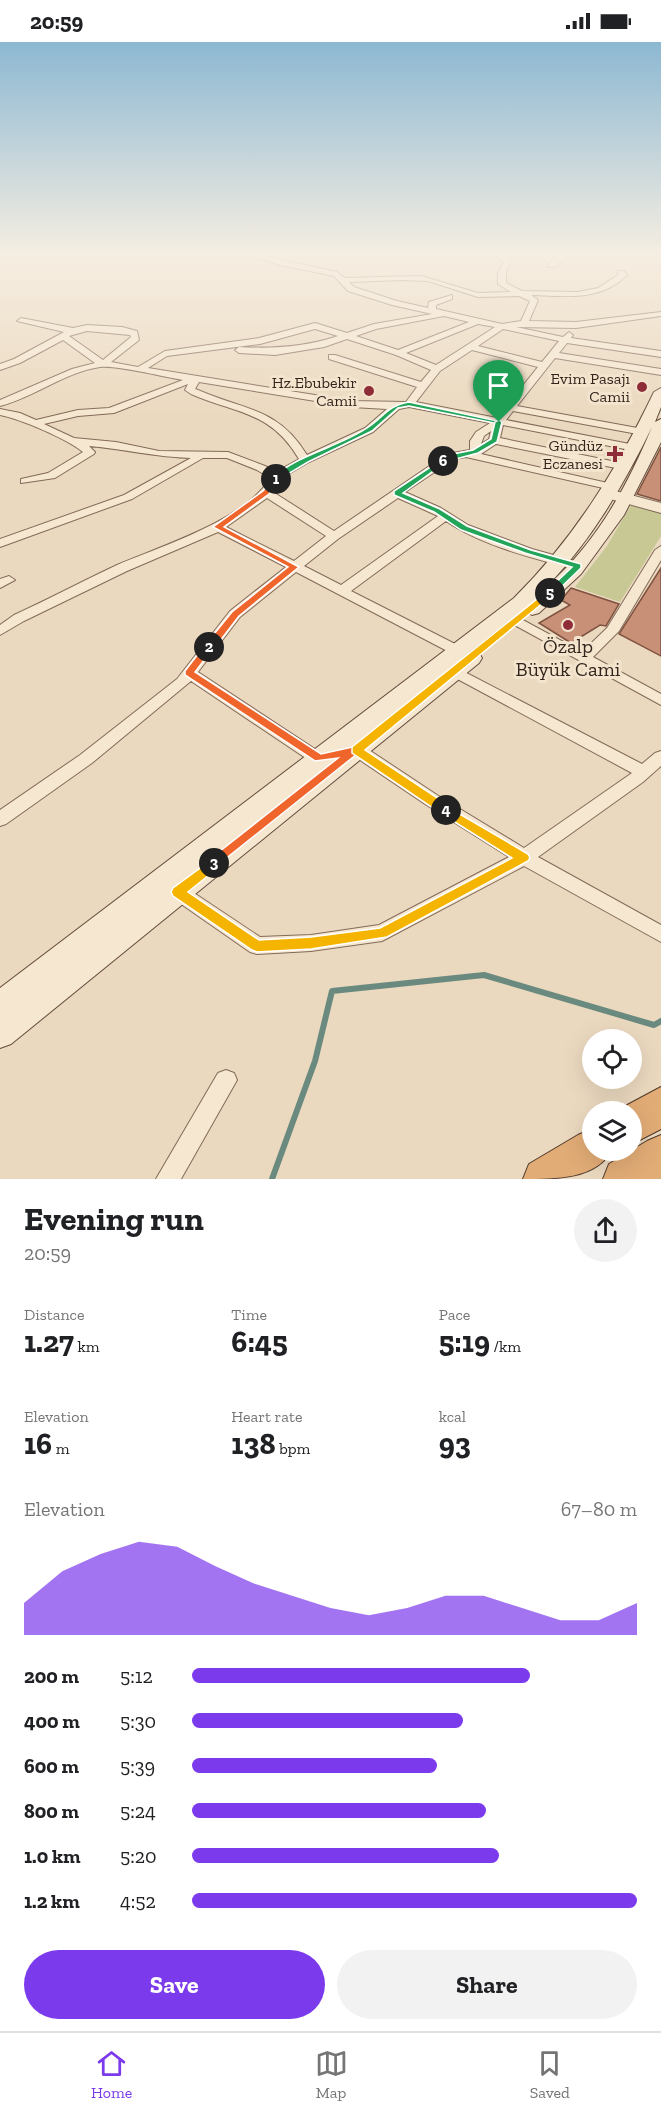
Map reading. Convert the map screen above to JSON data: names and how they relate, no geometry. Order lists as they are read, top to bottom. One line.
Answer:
{"places":{"other":["Evim Pasajı Camii","Hz.Ebubekir Camii","Özalp Büyük Cami"],"health":["Gündüz Eczanesi"]},"page":{"status":"20:59","pins":["6","1","5","2","4","3"],"heading":["Evening run","20:59"],"stats":[["Distance","1.27 km"],["Time","6:45"],["Pace","5:19 /km"],["Elevation","16 m"],["Heart rate","138 bpm"],["kcal","93"]],"chart":["Elevation","67–80 m"],"list":[{"name":"200 m","note":"5:12"},{"name":"400 m","note":"5:30"},{"name":"600 m","note":"5:39"},{"name":"800 m","note":"5:24"},{"name":"1.0 km","note":"5:20"},{"name":"1.2 km","note":"4:52"}],"buttons":["Save","Share"],"tabs":["Home","Map","Saved"]}}
